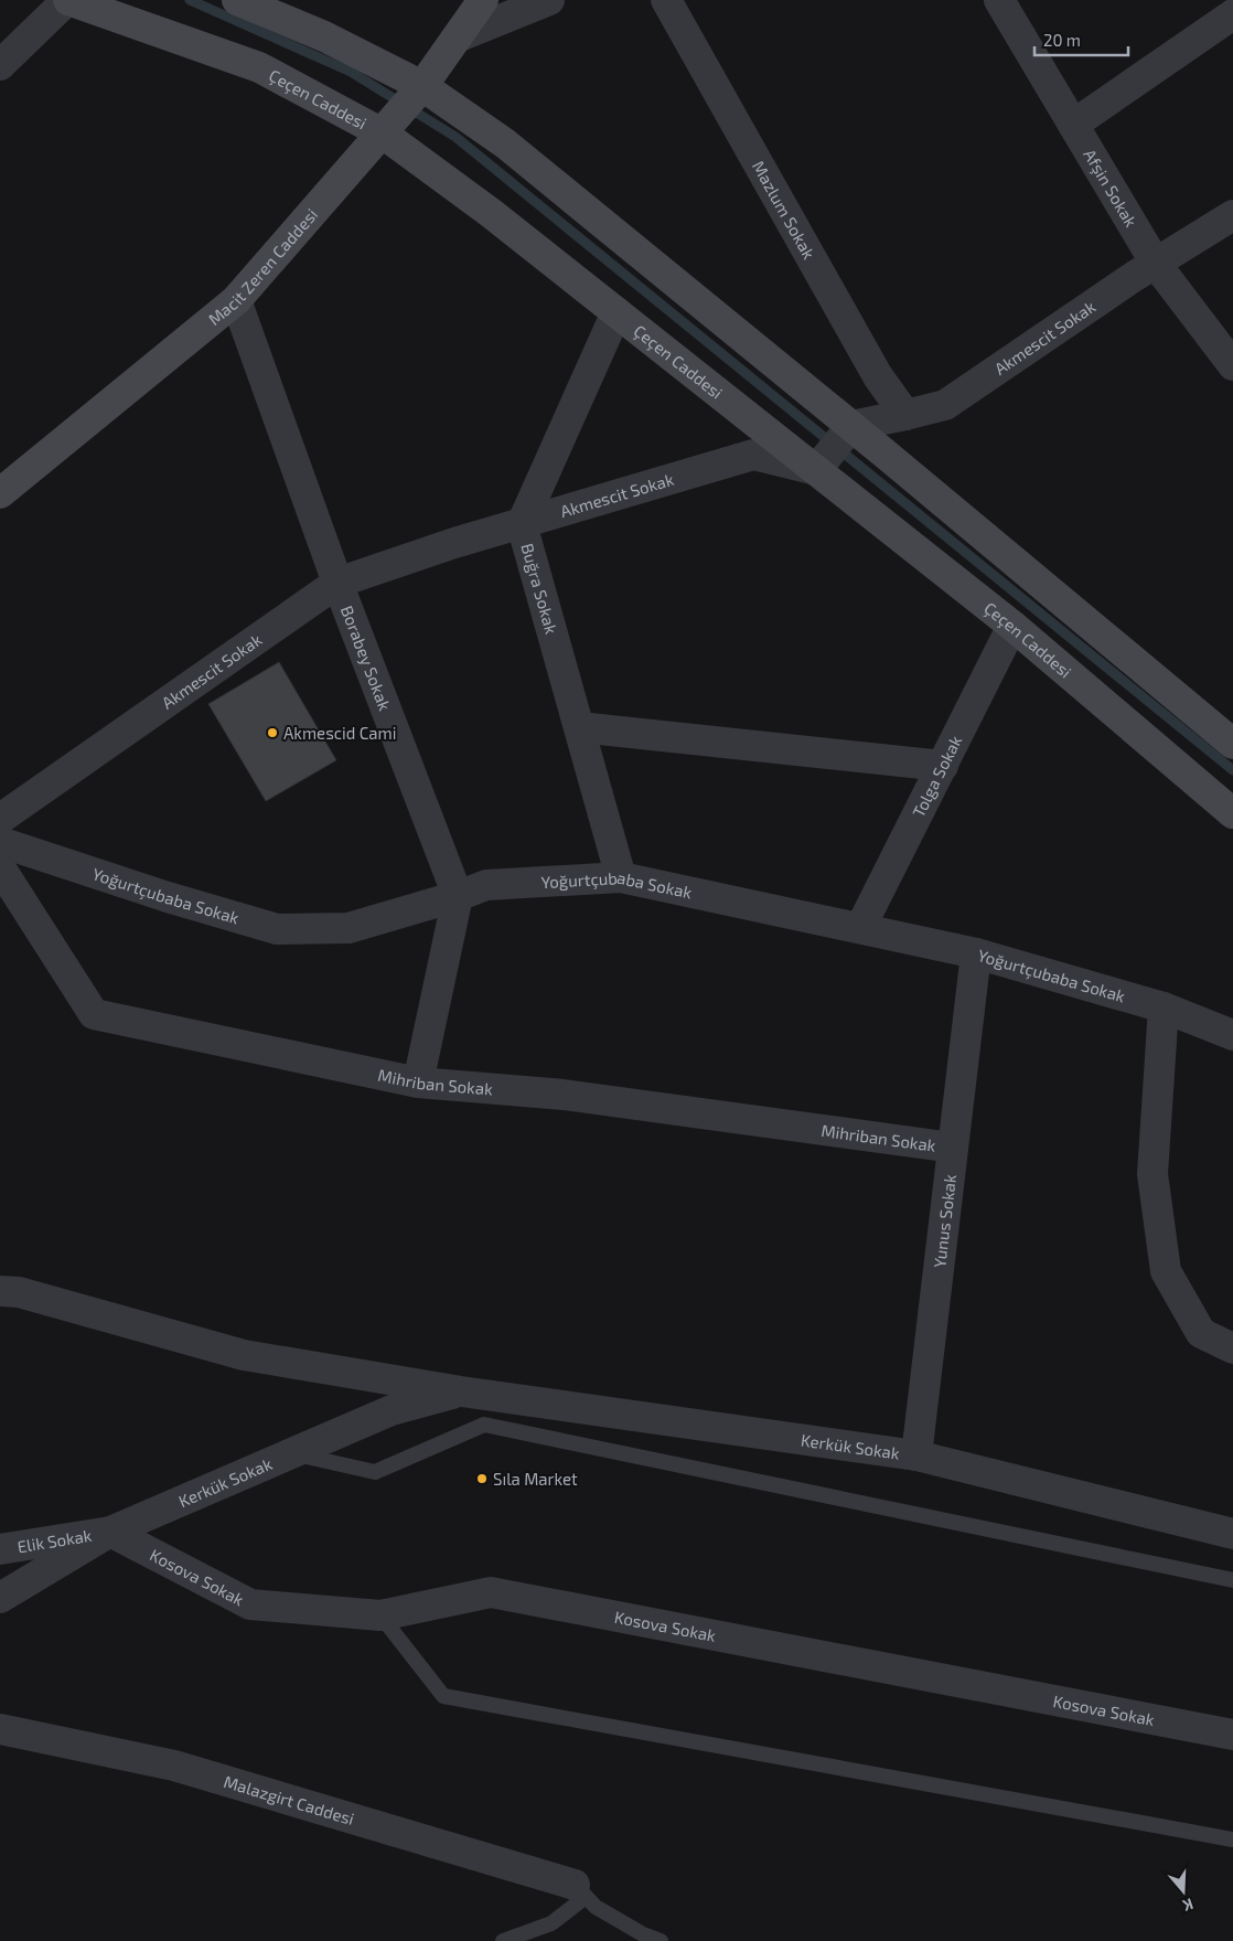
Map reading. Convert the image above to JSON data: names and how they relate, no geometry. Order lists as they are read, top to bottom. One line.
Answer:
{"streets":{"street":["Çeçen Caddesi","Afşin Sokak","Mazlum Sokak","Macit Zeren Caddesi","Akmescit Sokak","Buğra Sokak","Borabey Sokak","Tolga Sokak","Yoğurtçubaba Sokak","Mihriban Sokak","Yunus Sokak","Kerkük Sokak","Elik Sokak","Kosova Sokak","Malazgirt Caddesi"]},"crossings":[["Çeçen Caddesi","Macit Zeren Caddesi"],["Çeçen Caddesi","Akmescit Sokak"],["Çeçen Caddesi","Buğra Sokak"],["Çeçen Caddesi","Tolga Sokak"],["Afşin Sokak","Akmescit Sokak"],["Mazlum Sokak","Akmescit Sokak"],["Macit Zeren Caddesi","Borabey Sokak"],["Akmescit Sokak","Buğra Sokak"],["Akmescit Sokak","Borabey Sokak"],["Buğra Sokak","Yoğurtçubaba Sokak"],["Borabey Sokak","Yoğurtçubaba Sokak"],["Tolga Sokak","Yoğurtçubaba Sokak"],["Yoğurtçubaba Sokak","Yunus Sokak"],["Mihriban Sokak","Yunus Sokak"],["Yunus Sokak","Kerkük Sokak"],["Kerkük Sokak","Elik Sokak"],["Kerkük Sokak","Kosova Sokak"],["Elik Sokak","Kosova Sokak"]],"places":["Akmescid Cami","Sıla Market"],"scale_bar":"20 m","north":"bottom"}
